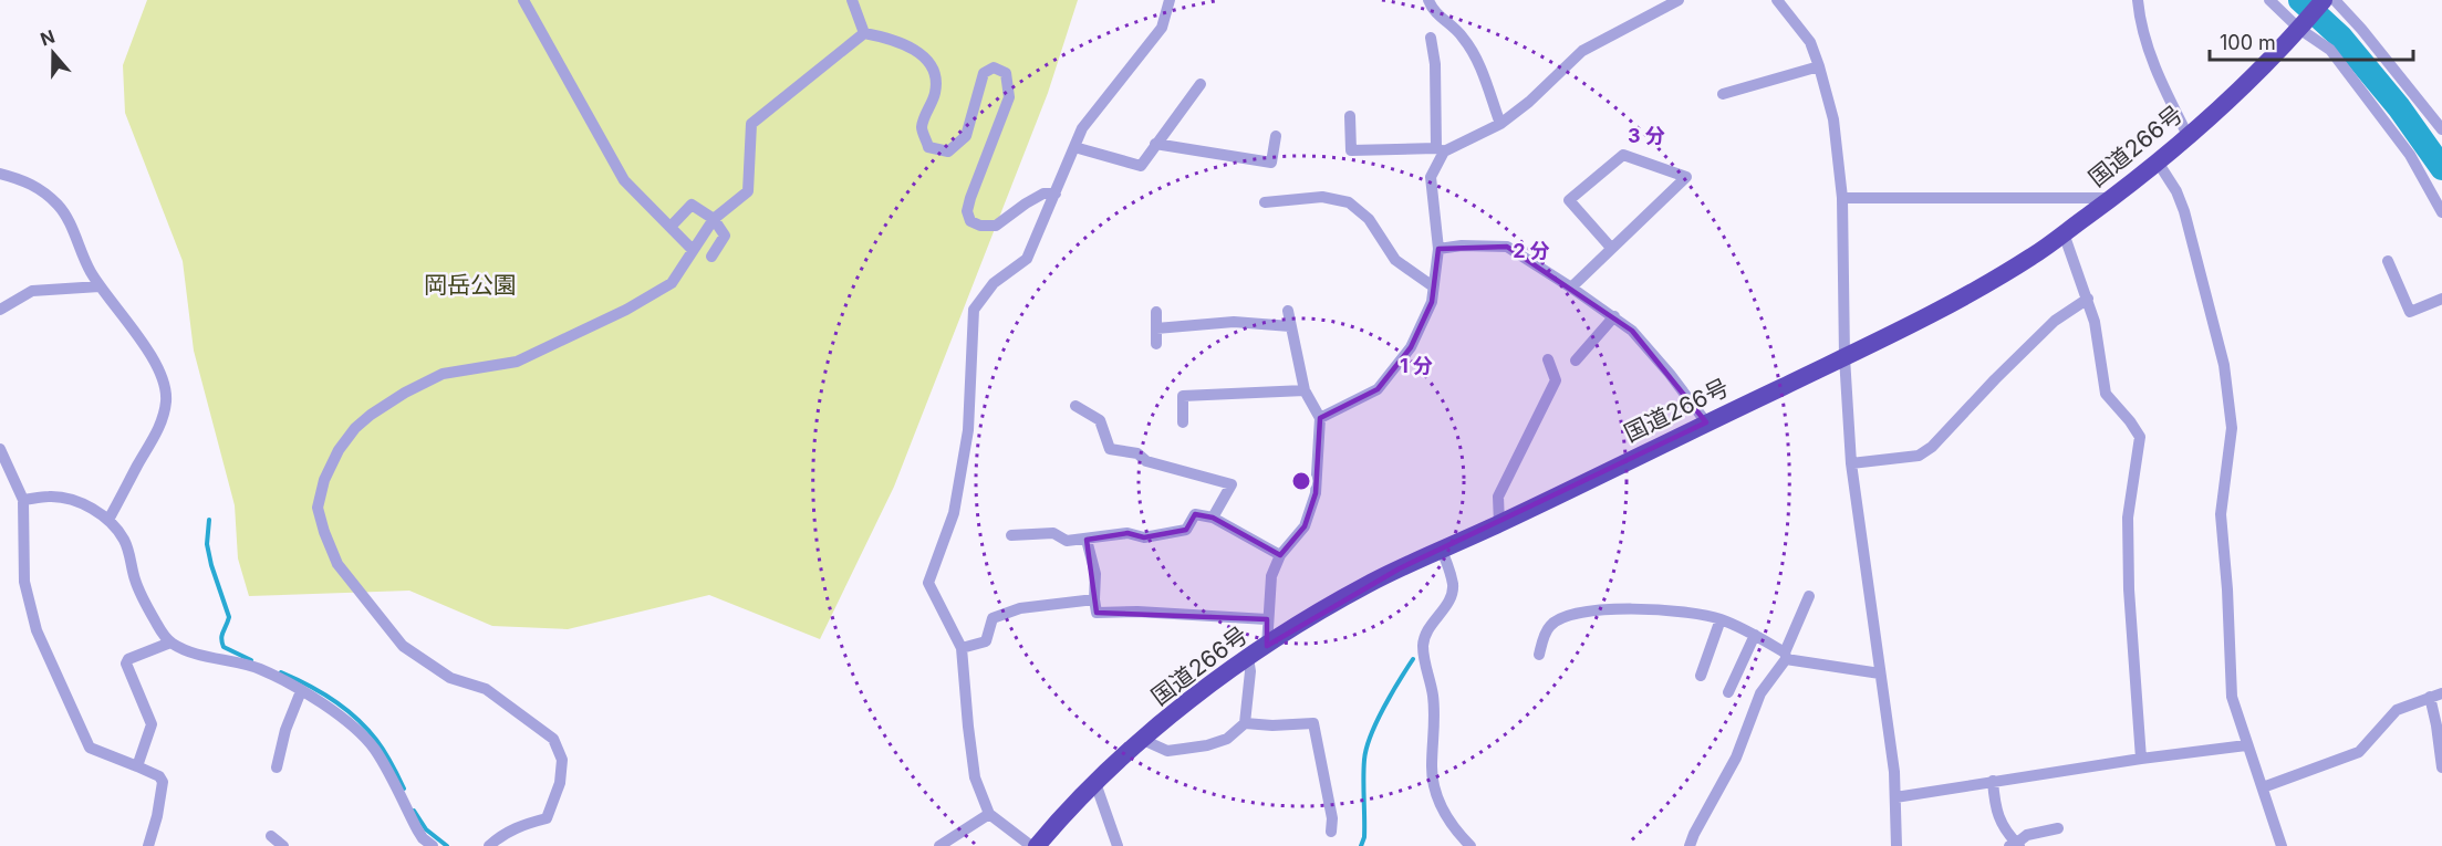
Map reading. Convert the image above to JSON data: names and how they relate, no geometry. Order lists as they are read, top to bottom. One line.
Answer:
{"streets":{"highway":["国道266号"]},"parks":["岡岳公園"],"scale_bar":"100 m","north":"top","rings":["3 分","2 分","1 分"]}
